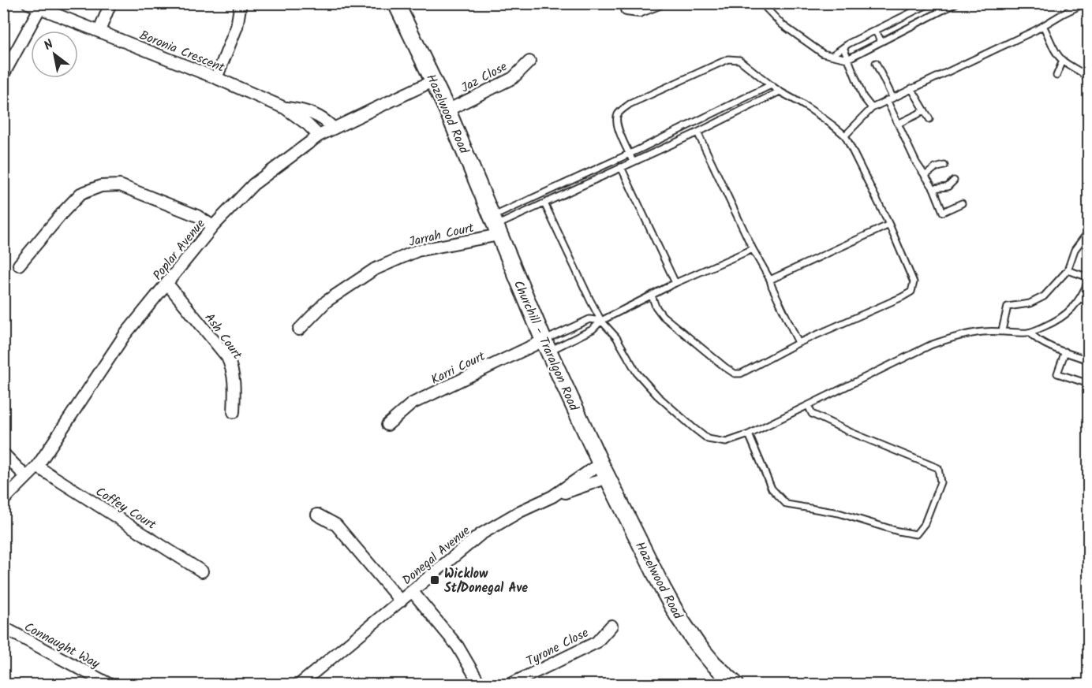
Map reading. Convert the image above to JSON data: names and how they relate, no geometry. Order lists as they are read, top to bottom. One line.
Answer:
{"streets":{"main road":["Hazelwood Road","Churchill - Traralgon Road"],"street":["Boronia Crescent","Jaz Close","Jarrah Court","Poplar Avenue","Ash Court","Karri Court","Coffey Court","Donegal Avenue","Connaught Way","Tyrone Close"]},"crossings":[["Boronia Crescent","Poplar Avenue"],["Jaz Close","Hazelwood Road"],["Hazelwood Road","Jarrah Court"],["Hazelwood Road","Poplar Avenue"],["Hazelwood Road","Churchill - Traralgon Road"],["Hazelwood Road","Donegal Avenue"],["Jarrah Court","Churchill - Traralgon Road"],["Poplar Avenue","Ash Court"],["Poplar Avenue","Coffey Court"],["Churchill - Traralgon Road","Karri Court"],["Churchill - Traralgon Road","Donegal Avenue"]],"places":{"transit":["Wicklow St/Donegal Ave"]},"north":"top left"}
